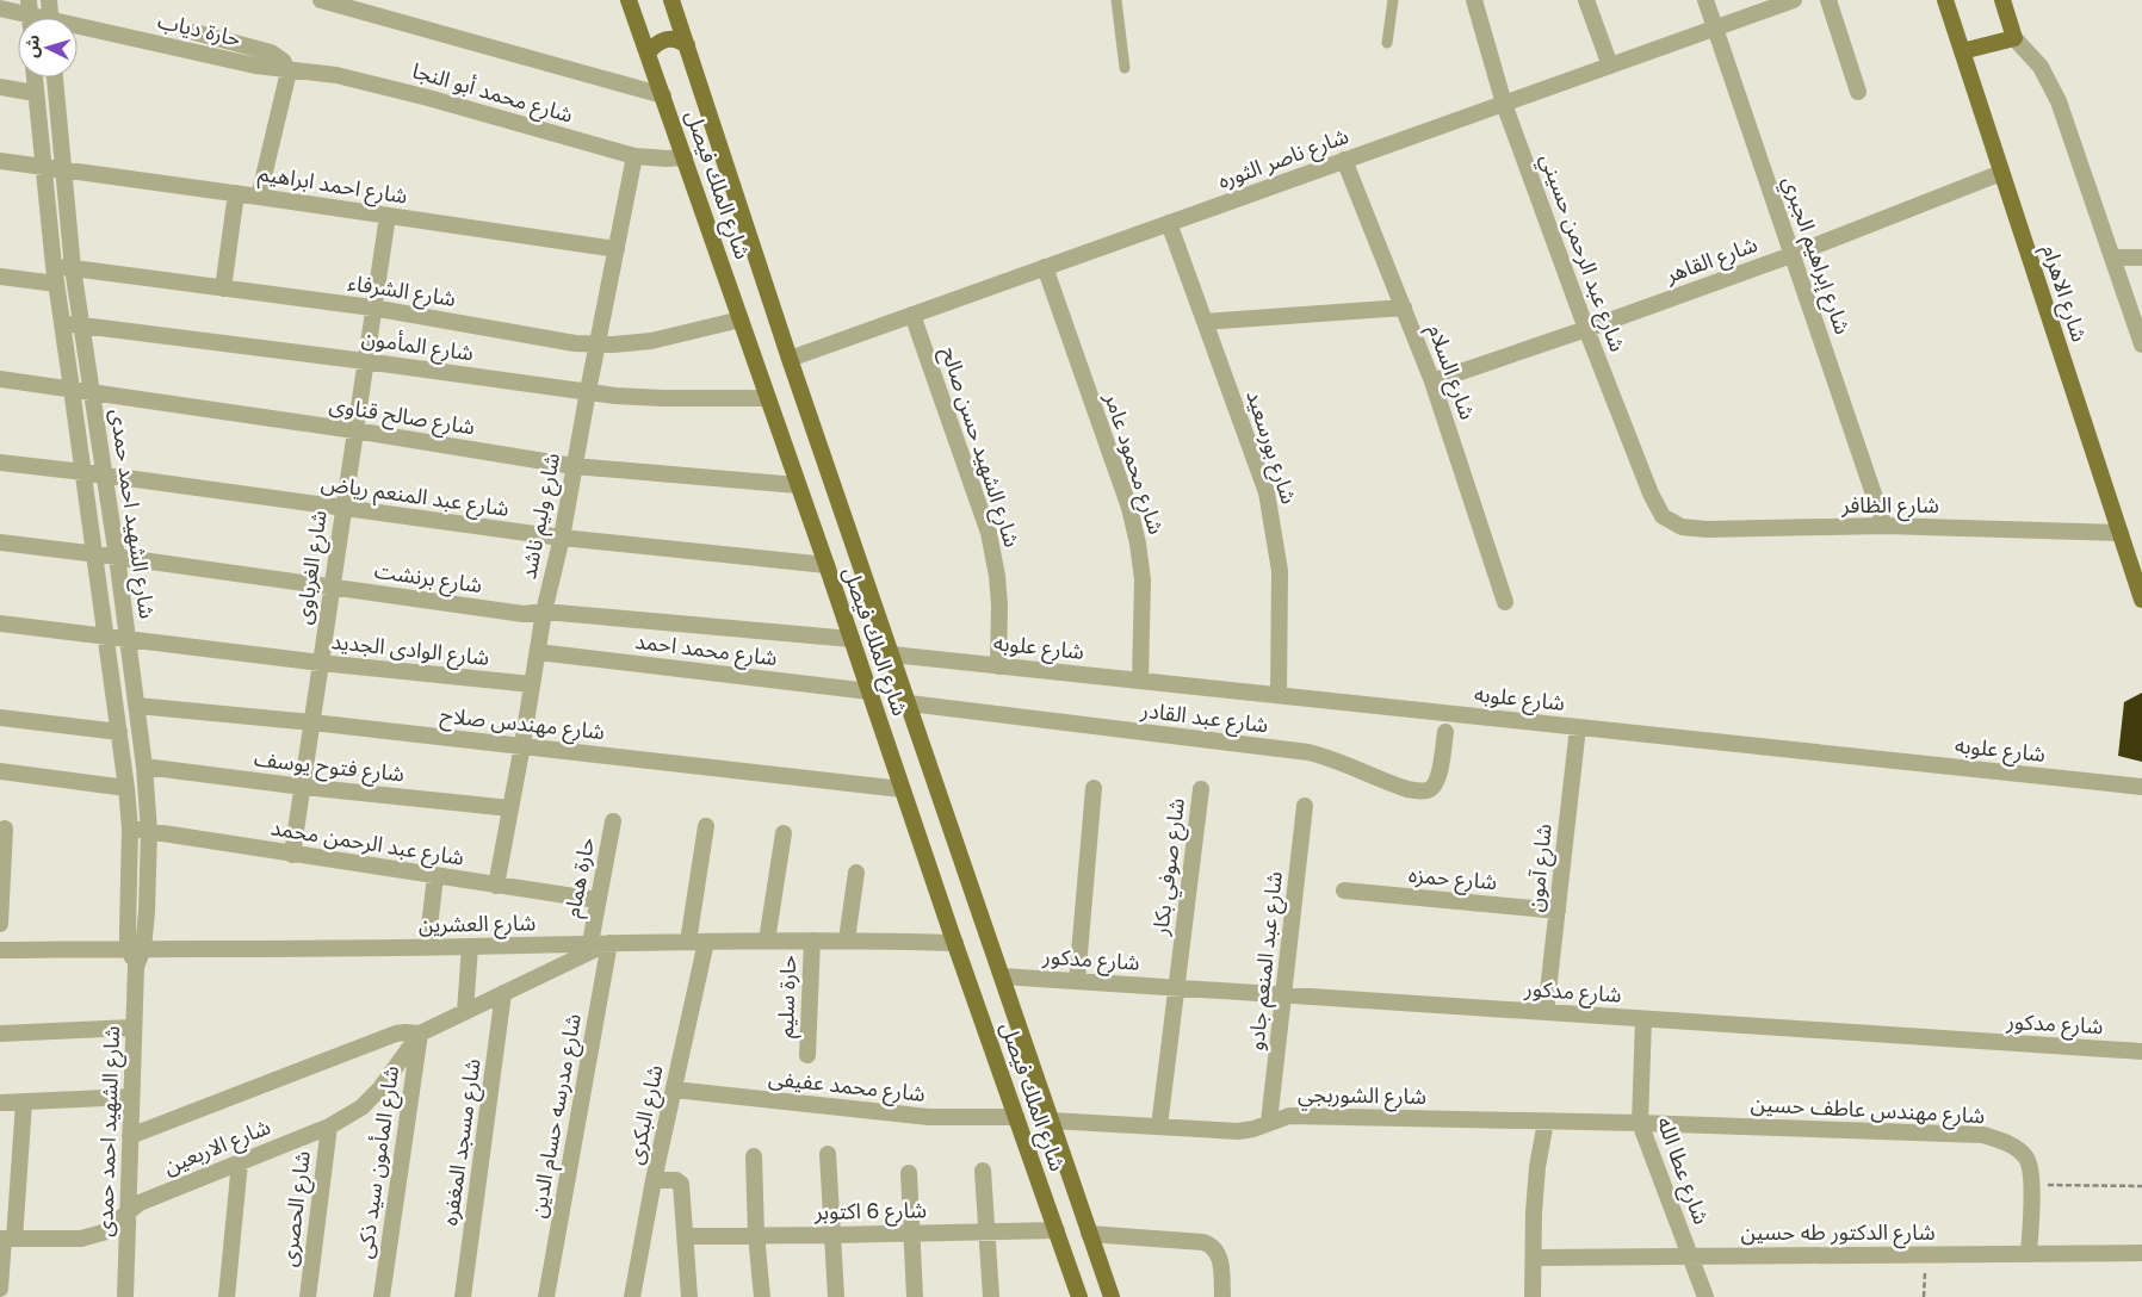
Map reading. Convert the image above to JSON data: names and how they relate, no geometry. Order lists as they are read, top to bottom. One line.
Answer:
{"streets":{"main road":["شارع الملك فيصل","شارع الاهرام"],"street":["حارة دياب","شارع محمد أبو النجا","شارع ناصر الثوره","شارع احمد ابراهيم","شارع عبد الرحمن حسيني","شارع إبراهيم الجبري","شارع القاهر","شارع الشرفاء","شارع المأمون","شارع السلام","شارع صالح قناوى","شارع الشهيد حسن صالح","شارع بورسعيد","شارع محمود عامر","شارع عبد المنعم رياض","شارع الظافر","شارع الشهيد احمد حمدى","شارع وليم ناشد","شارع الغرباوى","شارع برنشت","شارع علوبه","شارع الوادى الجديد","شارع محمد احمد","شارع عبد القادر","شارع مهندس صلاح","شارع فتوح يوسف","شارع عبد الرحمن محمد","شارع صوفي بكار","شارع آمون","حارة همام","شارع حمزه","شارع العشرين","شارع مدكور","شارع عبد المنعم جادو","حارة سليم","شارع محمد عفيفى","شارع الشوربجي","شارع مهندس عاطف حسين","شارع البكرى","شارع مدرسه حسام الدين","شارع مسجد المغفره","شارع الاربعين","شارع المأمون سيد ذكى","شارع عطا الله","شارع الحصرى","شارع 6 اكتوبر","شارع الدكتور طه حسين"]},"crossings":[["حارة دياب","شارع محمد أبو النجا"],["شارع محمد أبو النجا","شارع الملك فيصل"],["شارع محمد أبو النجا","شارع وليم ناشد"],["شارع ناصر الثوره","شارع الملك فيصل"],["شارع ناصر الثوره","شارع عبد الرحمن حسيني"],["شارع ناصر الثوره","شارع إبراهيم الجبري"],["شارع ناصر الثوره","شارع السلام"],["شارع ناصر الثوره","شارع الشهيد حسن صالح"],["شارع ناصر الثوره","شارع بورسعيد"],["شارع ناصر الثوره","شارع محمود عامر"],["شارع احمد ابراهيم","شارع الشهيد احمد حمدى"],["شارع احمد ابراهيم","شارع وليم ناشد"],["شارع احمد ابراهيم","شارع الغرباوى"],["شارع الملك فيصل","شارع الشرفاء"],["شارع الملك فيصل","شارع المأمون"],["شارع الملك فيصل","شارع صالح قناوى"],["شارع الملك فيصل","شارع عبد المنعم رياض"],["شارع الملك فيصل","شارع برنشت"],["شارع الملك فيصل","شارع علوبه"],["شارع الملك فيصل","شارع محمد احمد"],["شارع الملك فيصل","شارع عبد القادر"],["شارع الملك فيصل","شارع مهندس صلاح"],["شارع الملك فيصل","شارع العشرين"],["شارع الملك فيصل","شارع مدكور"],["شارع الملك فيصل","شارع محمد عفيفى"],["شارع الملك فيصل","شارع الشوربجي"],["شارع الملك فيصل","شارع 6 اكتوبر"],["شارع عبد الرحمن حسيني","شارع القاهر"],["شارع عبد الرحمن حسيني","شارع الظافر"],["شارع إبراهيم الجبري","شارع القاهر"],["شارع إبراهيم الجبري","شارع الظافر"],["شارع القاهر","شارع الاهرام"],["شارع القاهر","شارع السلام"],["شارع الشرفاء","شارع الشهيد احمد حمدى"],["شارع الشرفاء","شارع وليم ناشد"],["شارع الشرفاء","شارع الغرباوى"],["شارع الاهرام","شارع الظافر"],["شارع المأمون","شارع الشهيد احمد حمدى"],["شارع المأمون","شارع وليم ناشد"],["شارع المأمون","شارع الغرباوى"],["شارع صالح قناوى","شارع الشهيد احمد حمدى"],["شارع صالح قناوى","شارع وليم ناشد"],["شارع صالح قناوى","شارع الغرباوى"],["شارع الشهيد حسن صالح","شارع علوبه"],["شارع بورسعيد","شارع علوبه"],["شارع محمود عامر","شارع علوبه"],["شارع عبد المنعم رياض","شارع الشهيد احمد حمدى"],["شارع عبد المنعم رياض","شارع وليم ناشد"],["شارع عبد المنعم رياض","شارع الغرباوى"],["شارع الشهيد احمد حمدى","شارع برنشت"],["شارع الشهيد احمد حمدى","شارع الوادى الجديد"],["شارع الشهيد احمد حمدى","شارع مهندس صلاح"],["شارع الشهيد احمد حمدى","شارع فتوح يوسف"],["شارع الشهيد احمد حمدى","شارع عبد الرحمن محمد"],["شارع الشهيد احمد حمدى","شارع العشرين"],["شارع الشهيد احمد حمدى","شارع الاربعين"],["شارع وليم ناشد","شارع برنشت"],["شارع وليم ناشد","شارع الوادى الجديد"],["شارع وليم ناشد","شارع محمد احمد"],["شارع وليم ناشد","شارع مهندس صلاح"],["شارع وليم ناشد","شارع فتوح يوسف"],["شارع وليم ناشد","شارع عبد الرحمن محمد"],["شارع الغرباوى","شارع برنشت"],["شارع الغرباوى","شارع الوادى الجديد"],["شارع الغرباوى","شارع مهندس صلاح"],["شارع الغرباوى","شارع فتوح يوسف"],["شارع الغرباوى","شارع عبد الرحمن محمد"],["شارع علوبه","شارع آمون"],["شارع عبد الرحمن محمد","حارة همام"],["شارع صوفي بكار","شارع مدكور"],["شارع صوفي بكار","شارع الشوربجي"],["شارع آمون","شارع حمزه"],["شارع آمون","شارع مدكور"],["حارة همام","شارع العشرين"],["شارع العشرين","حارة سليم"],["شارع العشرين","شارع البكرى"],["شارع العشرين","شارع مدرسه حسام الدين"],["شارع العشرين","شارع الاربعين"],["شارع مدكور","شارع عبد المنعم جادو"],["شارع مدكور","شارع عطا الله"],["شارع عبد المنعم جادو","شارع الشوربجي"],["شارع محمد عفيفى","شارع البكرى"],["شارع الشوربجي","شارع مهندس عاطف حسين"],["شارع الشوربجي","شارع عطا الله"],["شارع مهندس عاطف حسين","شارع عطا الله"],["شارع مهندس عاطف حسين","شارع الدكتور طه حسين"],["شارع مدرسه حسام الدين","شارع الاربعين"],["شارع مسجد المغفره","شارع الاربعين"],["شارع الاربعين","شارع المأمون سيد ذكى"],["شارع الاربعين","شارع الحصرى"],["شارع عطا الله","شارع الدكتور طه حسين"]],"north":"left"}
